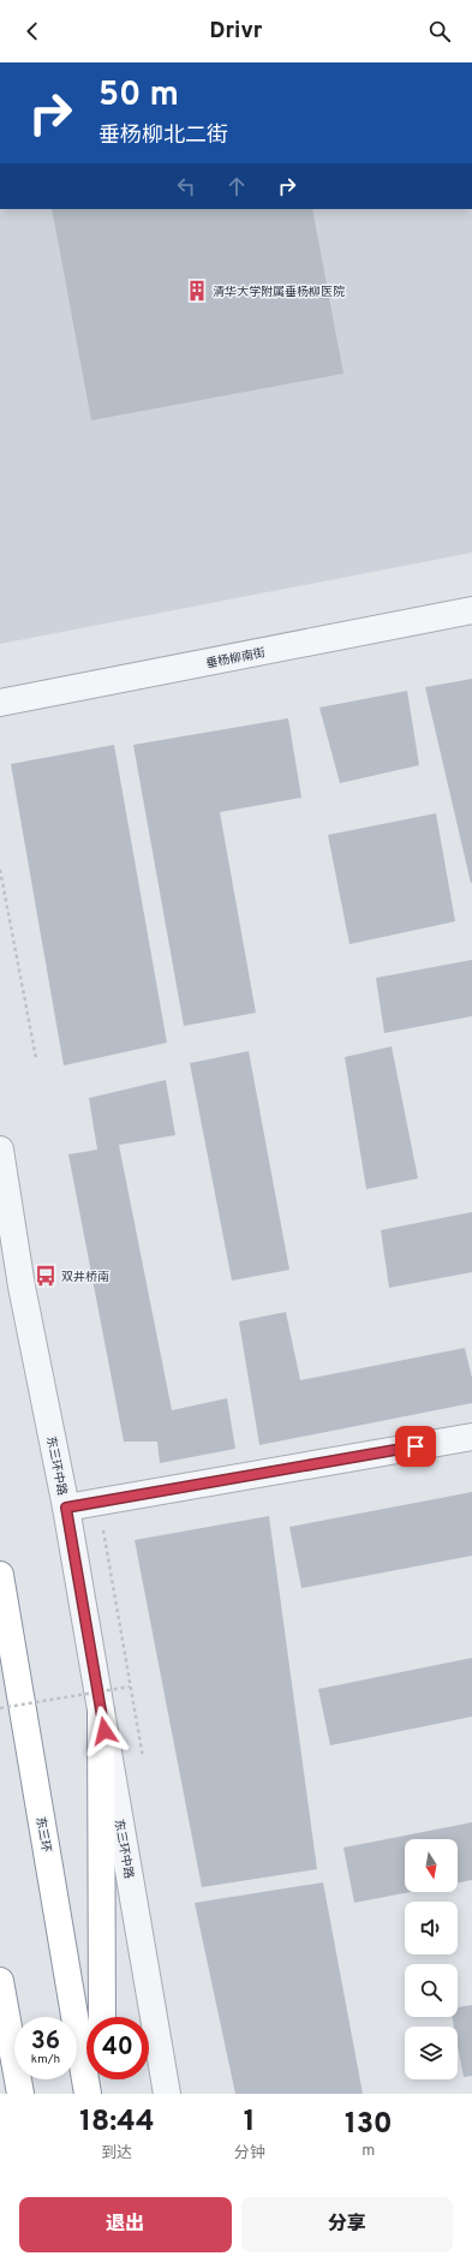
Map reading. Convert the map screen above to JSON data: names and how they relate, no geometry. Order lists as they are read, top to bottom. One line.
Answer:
{"streets":{"highway":["东三环"],"street":["垂杨柳南街","东三环中路"]},"places":{"building":["清华大学附属垂杨柳医院"],"bus stop":["双井桥南"]},"north":"bottom","page":{"header":"Drivr","turn":["50 m","垂杨柳北二街"],"speed":"36 km/h","limit":"40","eta":["18:44","到达","1","分钟","130","m"],"buttons":["退出","分享"]}}
